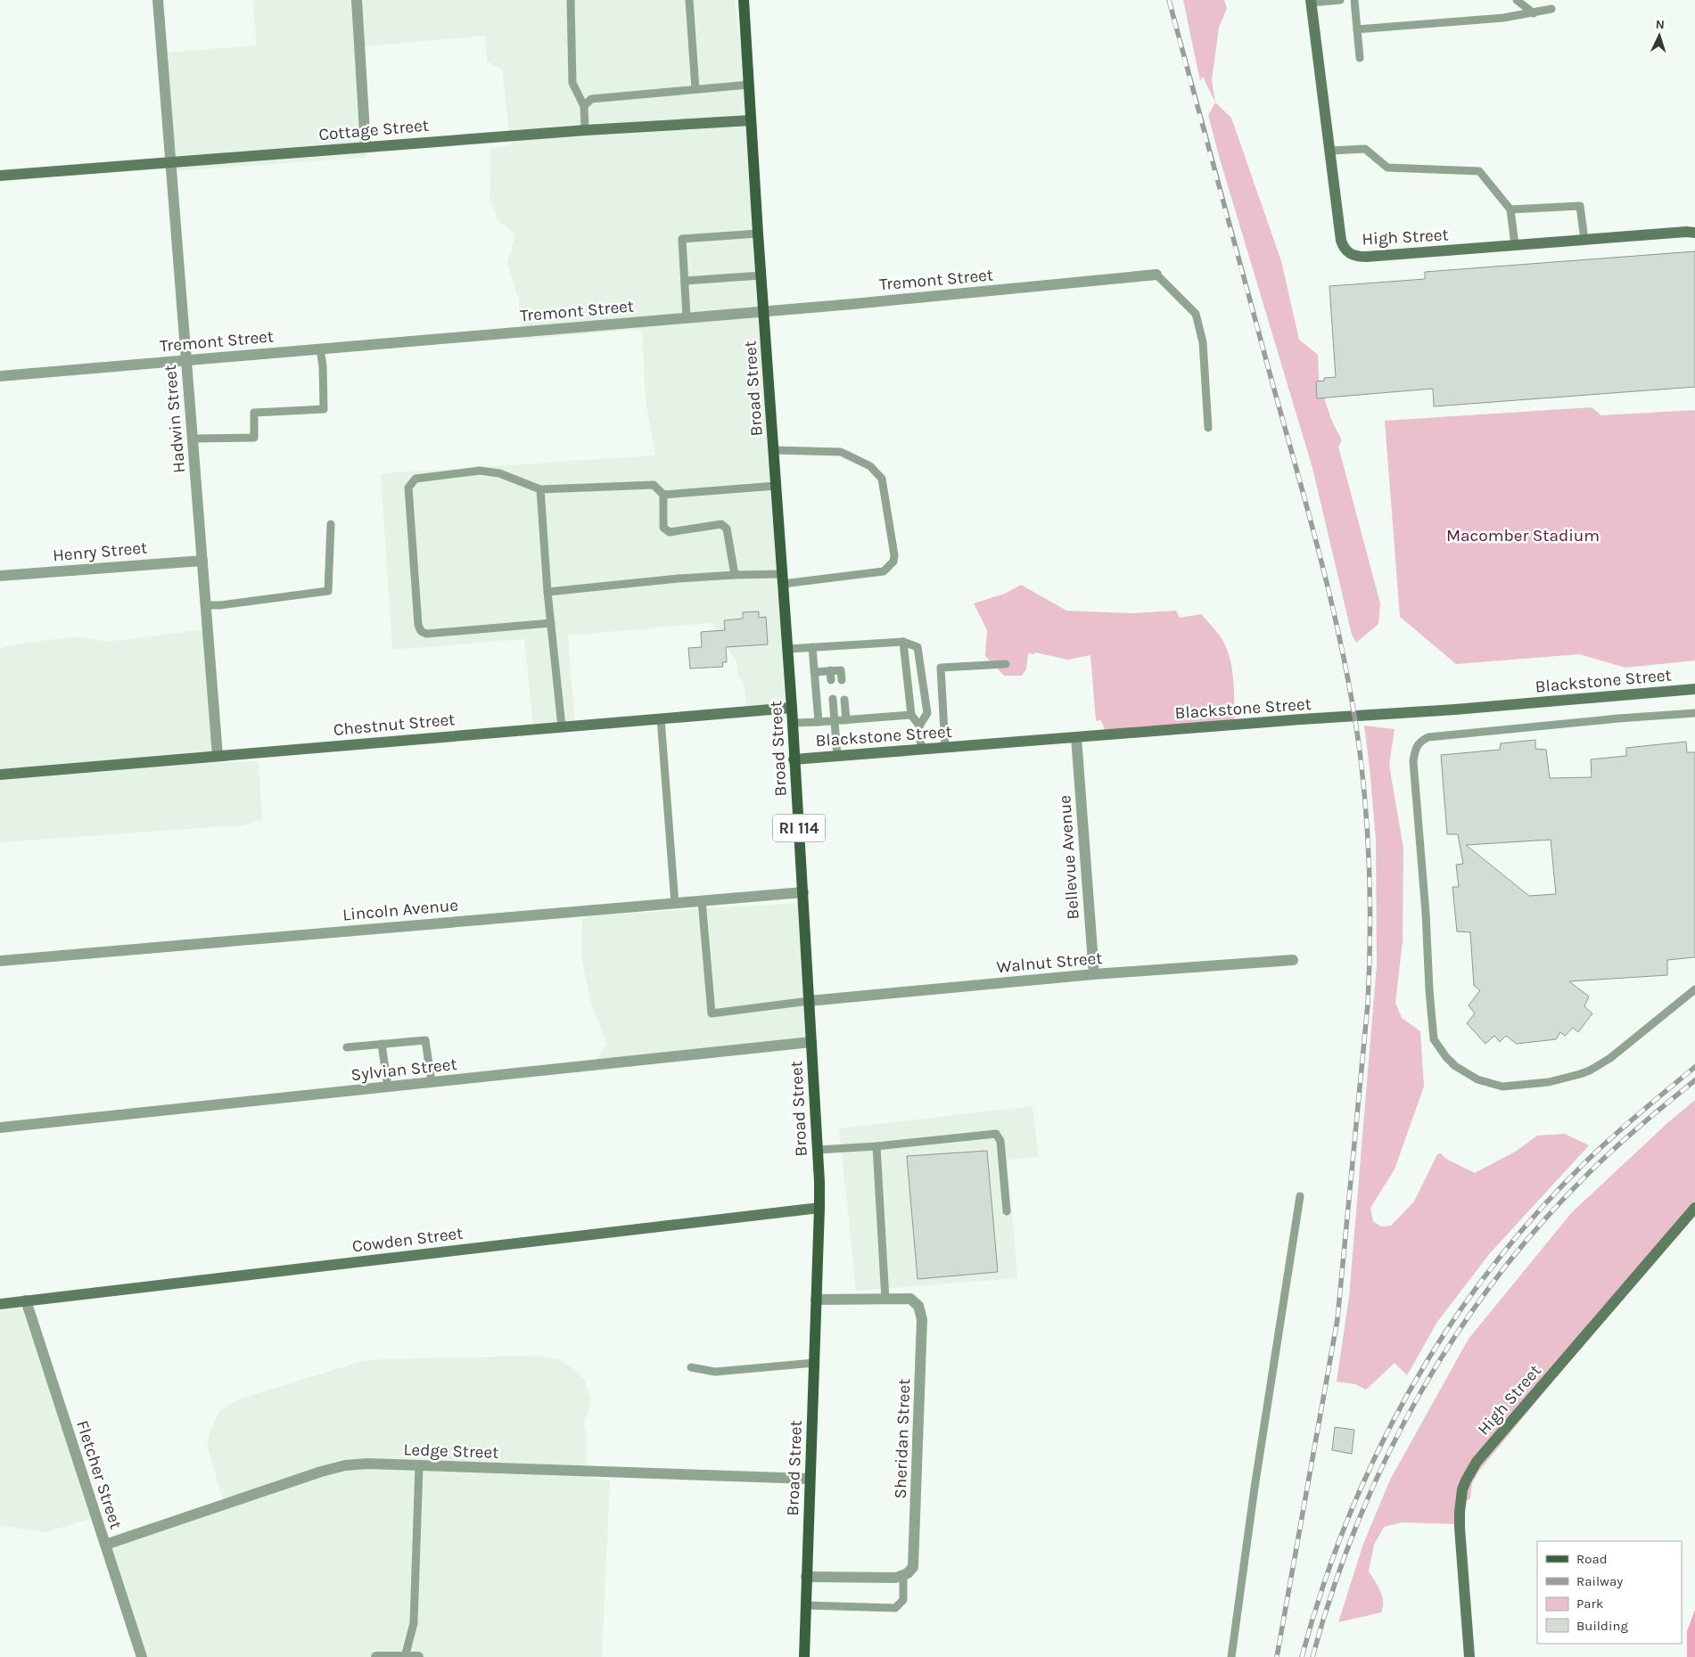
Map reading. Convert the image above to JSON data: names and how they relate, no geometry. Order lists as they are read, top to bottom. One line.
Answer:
{"streets":{"main road":["Broad Street","RI 114"],"street":["Cottage Street","High Street","Tremont Street","Hadwin Street","Henry Street","Blackstone Street","Chestnut Street","Bellevue Avenue","Lincoln Avenue","Walnut Street","Sylvian Street","Cowden Street","Sheridan Street","Ledge Street","Fletcher Street"]},"crossings":[["Cottage Street","Broad Street"],["Cottage Street","Hadwin Street"],["Tremont Street","Broad Street"],["Tremont Street","Hadwin Street"],["Broad Street","Blackstone Street"],["Broad Street","Chestnut Street"],["Broad Street","Lincoln Avenue"],["Broad Street","Walnut Street"],["Broad Street","Sylvian Street"],["Broad Street","Cowden Street"],["Broad Street","Sheridan Street"],["Broad Street","Ledge Street"],["Hadwin Street","Henry Street"],["Hadwin Street","Chestnut Street"],["Blackstone Street","Bellevue Avenue"],["Bellevue Avenue","Walnut Street"],["Cowden Street","Fletcher Street"],["Ledge Street","Fletcher Street"]],"parks":["Macomber Stadium"],"legend":["Road","Railway","Park","Building"],"north":"top"}
